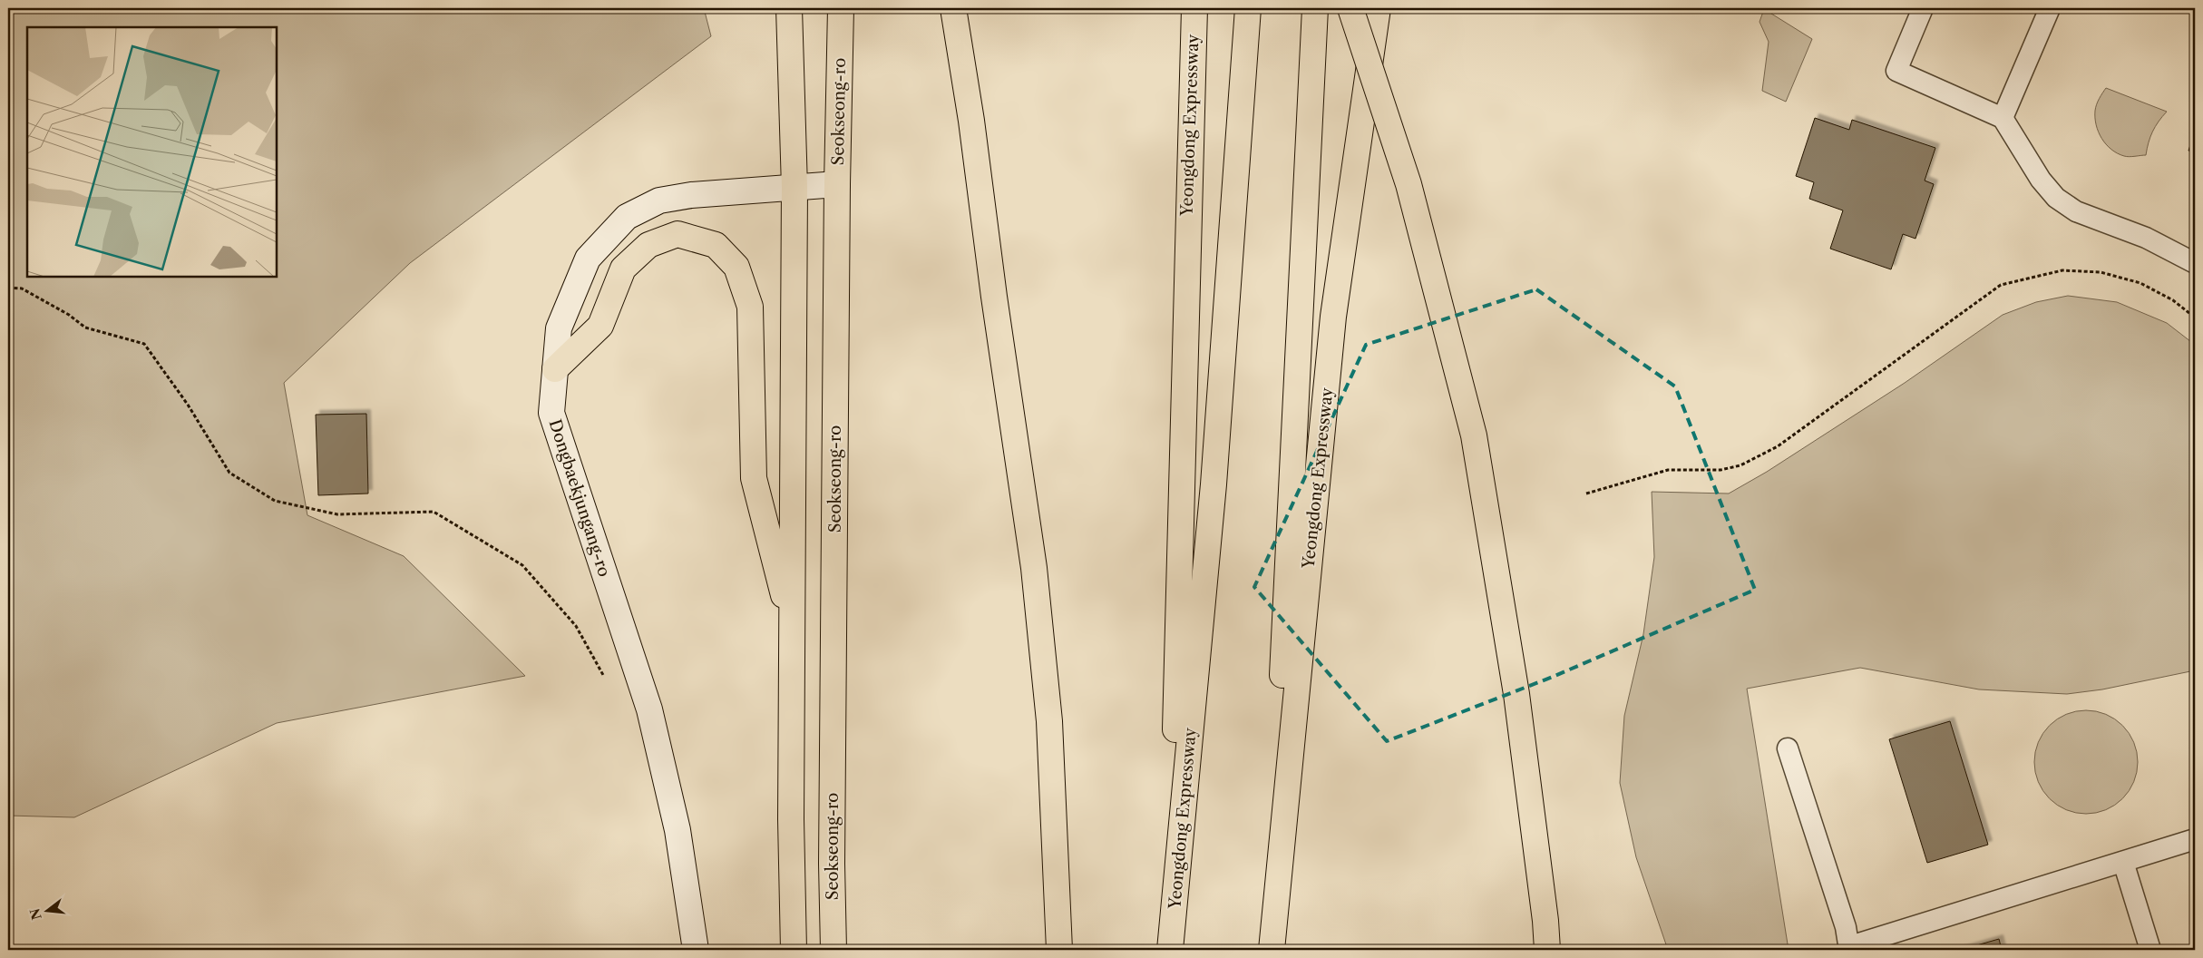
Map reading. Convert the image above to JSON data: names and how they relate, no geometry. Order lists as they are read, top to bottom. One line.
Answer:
{"streets":{"highway":["Seokseong-ro","Yeongdong Expressway"],"street":["Dongbaekjungang-ro"]},"crossings":[["Seokseong-ro","Dongbaekjungang-ro"]],"north":"left"}
